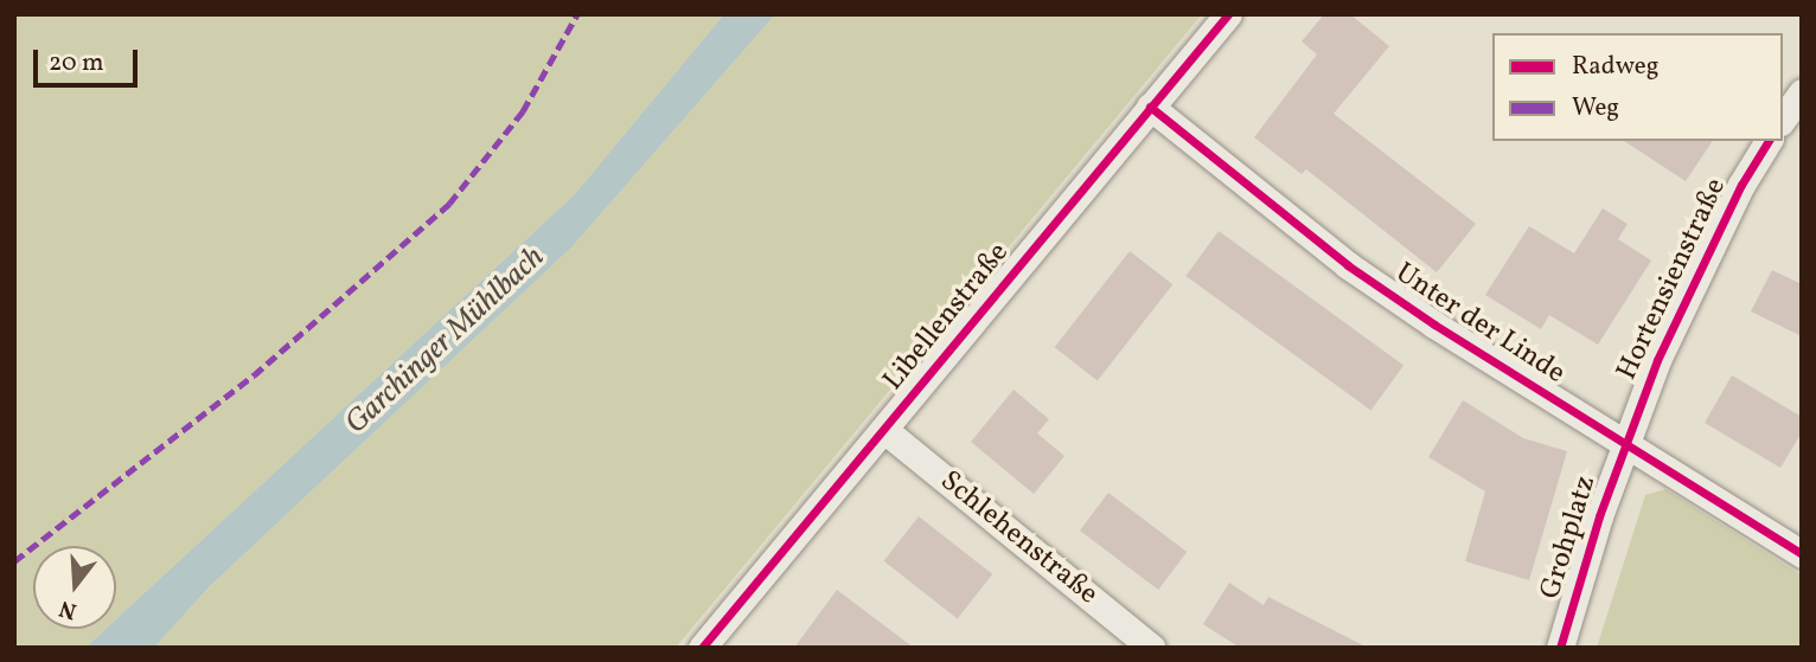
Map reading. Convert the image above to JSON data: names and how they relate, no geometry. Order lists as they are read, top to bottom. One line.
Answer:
{"streets":{"street":["Hortensienstraße","Libellenstraße","Unter der Linde","Grohplatz","Schlehenstraße"]},"crossings":[["Hortensienstraße","Unter der Linde"],["Hortensienstraße","Grohplatz"],["Libellenstraße","Unter der Linde"],["Libellenstraße","Schlehenstraße"],["Unter der Linde","Grohplatz"]],"water":["Garchinger Mühlbach"],"legend":["Radweg","Weg"],"scale_bar":"20 m","north":"bottom"}
